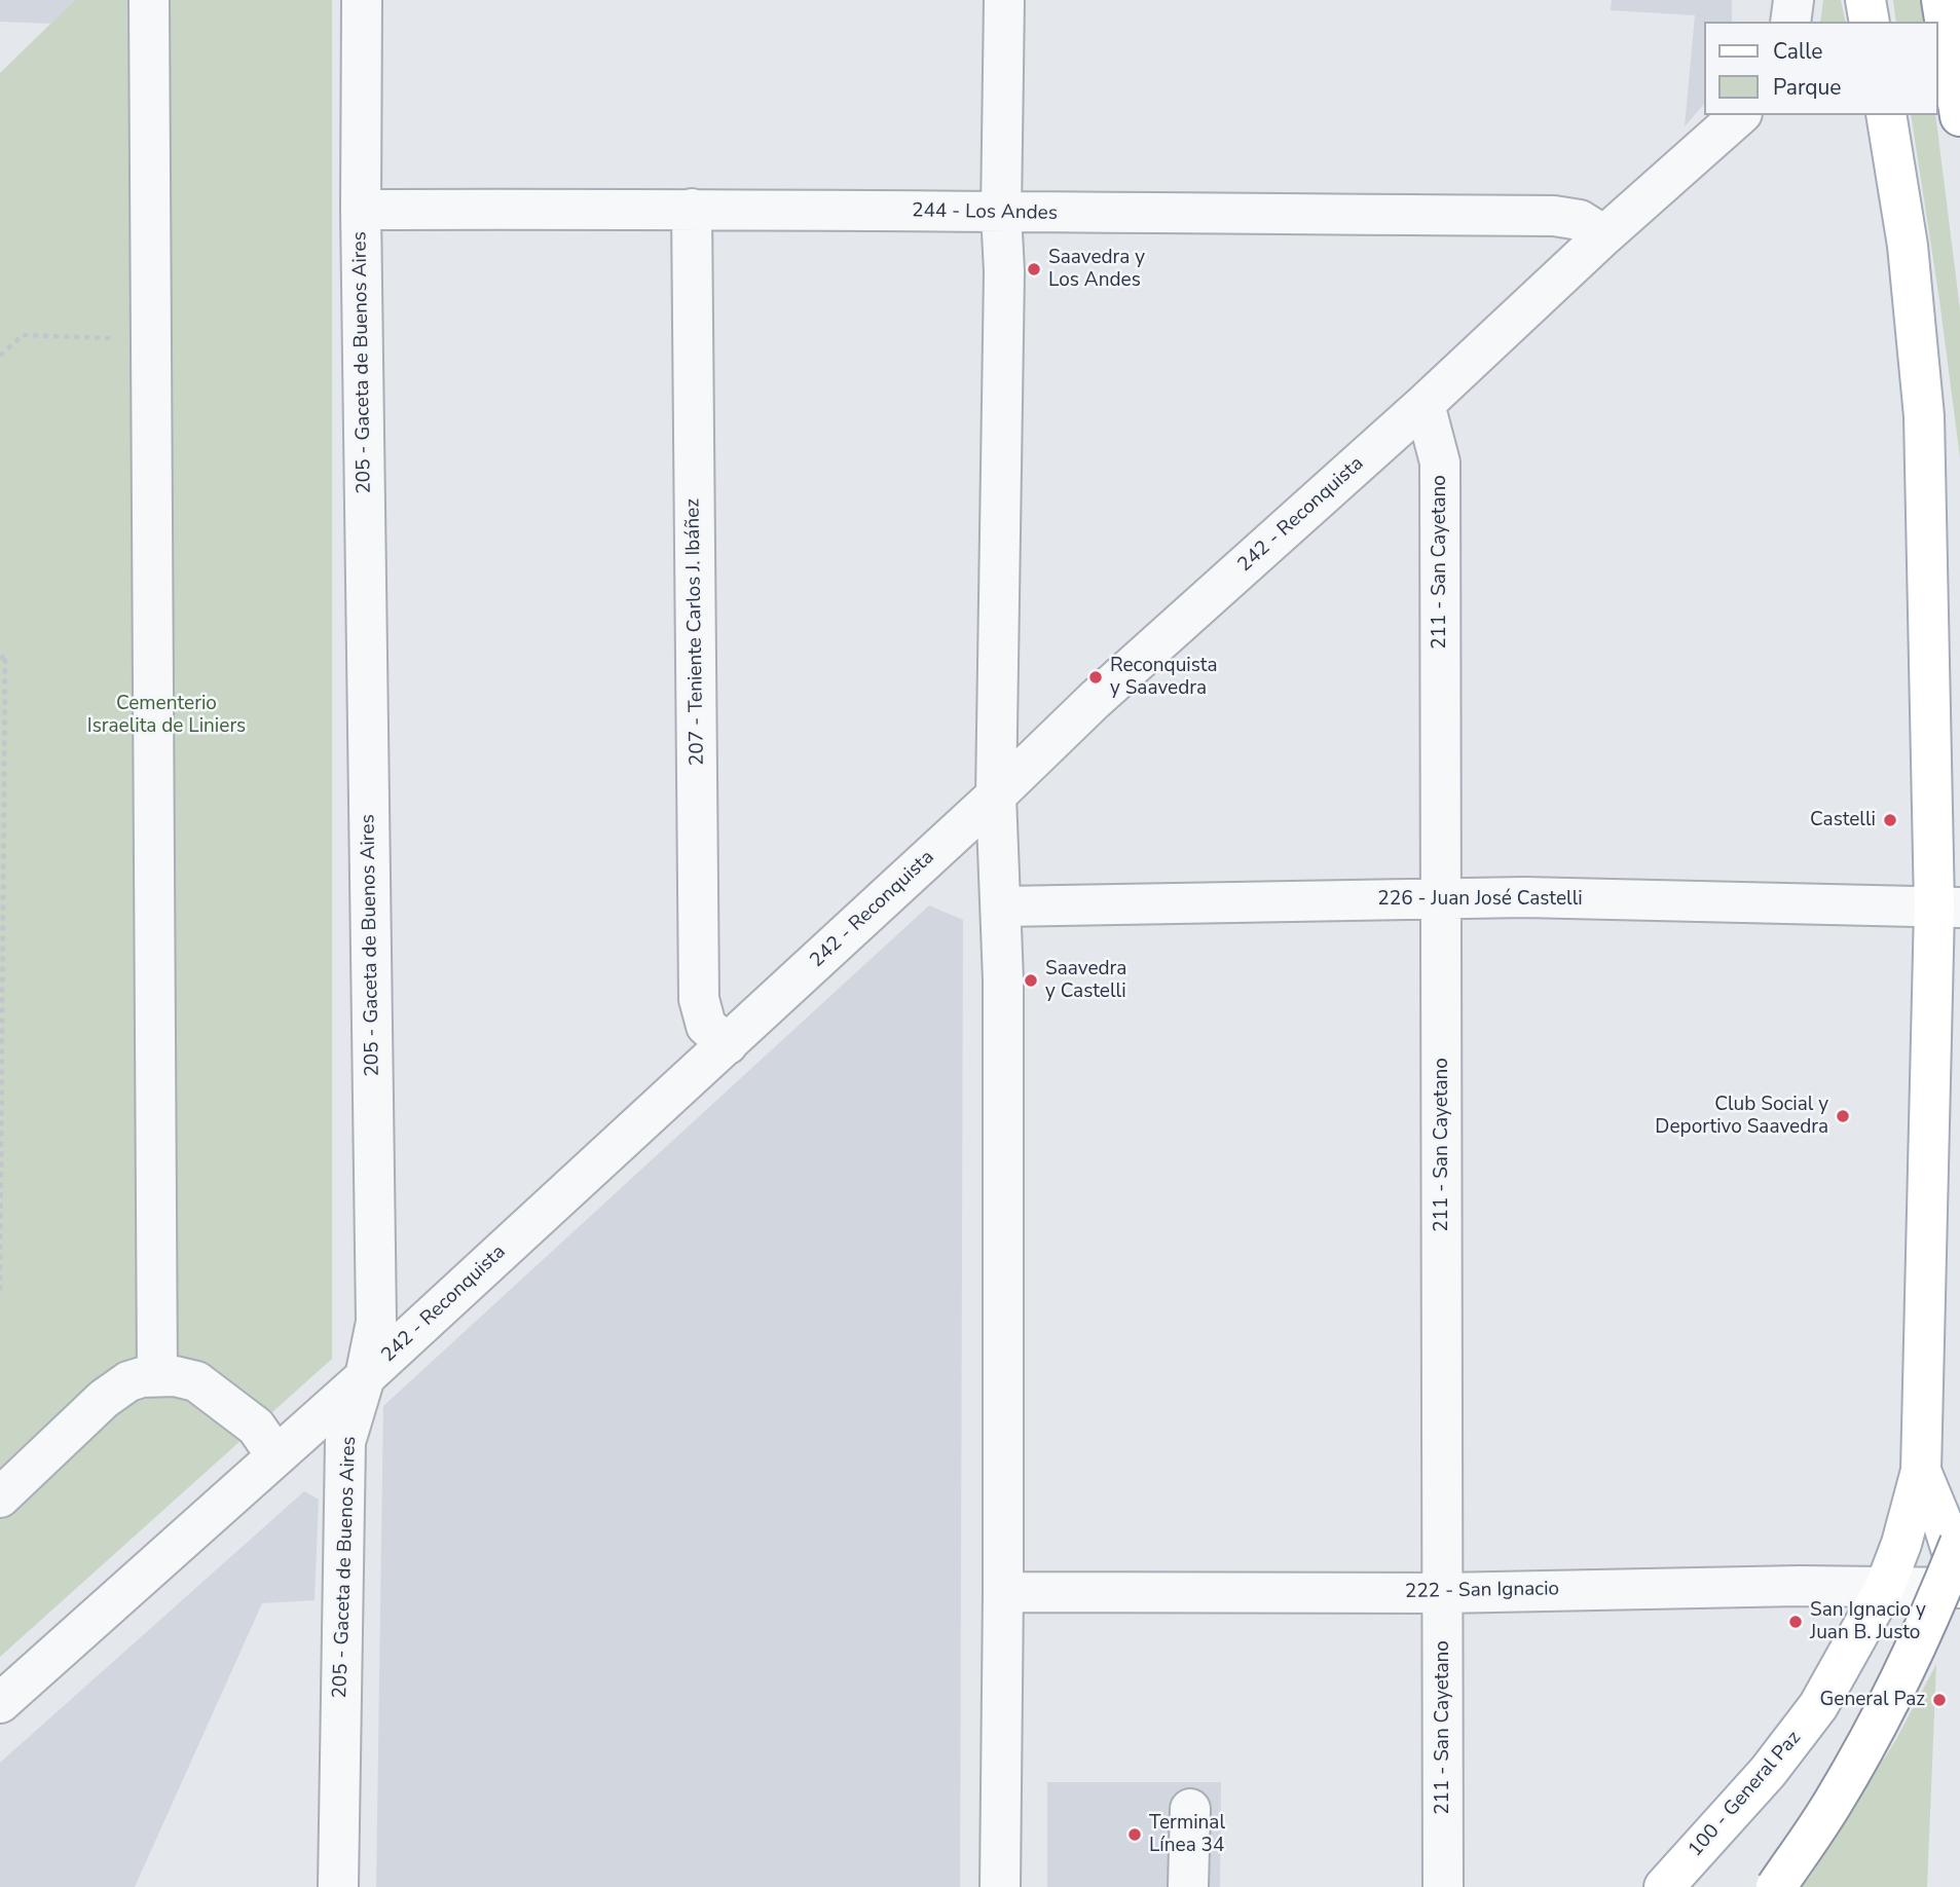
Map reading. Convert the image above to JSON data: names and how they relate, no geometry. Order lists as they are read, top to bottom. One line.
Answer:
{"streets":{"main road":["100 - General Paz"],"street":["244 - Los Andes","205 - Gaceta de Buenos Aires","242 - Reconquista","211 - San Cayetano","207 - Teniente Carlos J. Ibáñez","226 - Juan José Castelli","222 - San Ignacio"]},"crossings":[["244 - Los Andes","205 - Gaceta de Buenos Aires"],["244 - Los Andes","242 - Reconquista"],["244 - Los Andes","207 - Teniente Carlos J. Ibáñez"],["205 - Gaceta de Buenos Aires","242 - Reconquista"],["242 - Reconquista","211 - San Cayetano"],["242 - Reconquista","207 - Teniente Carlos J. Ibáñez"],["211 - San Cayetano","226 - Juan José Castelli"],["211 - San Cayetano","222 - San Ignacio"],["222 - San Ignacio","100 - General Paz"]],"parks":["Cementerio Israelita de Liniers"],"places":["Saavedra y Los Andes","Reconquista y Saavedra","Castelli","Saavedra y Castelli","Club Social y Deportivo Saavedra","San Ignacio y Juan B. Justo","General Paz","Terminal Línea 34"],"legend":["Calle","Parque"]}
